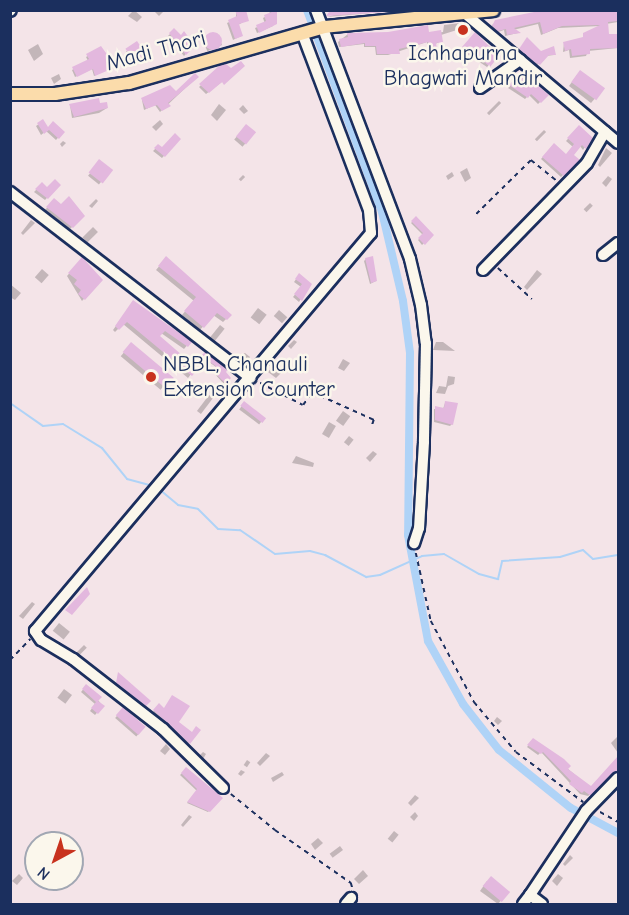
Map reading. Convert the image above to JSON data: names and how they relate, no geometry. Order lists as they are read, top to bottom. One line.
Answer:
{"streets":{"main road":["Madi Thori"]},"places":["Ichhapurna Bhagwati Mandir","NBBL, Chanauli Extension Counter"],"north":"bottom left"}
